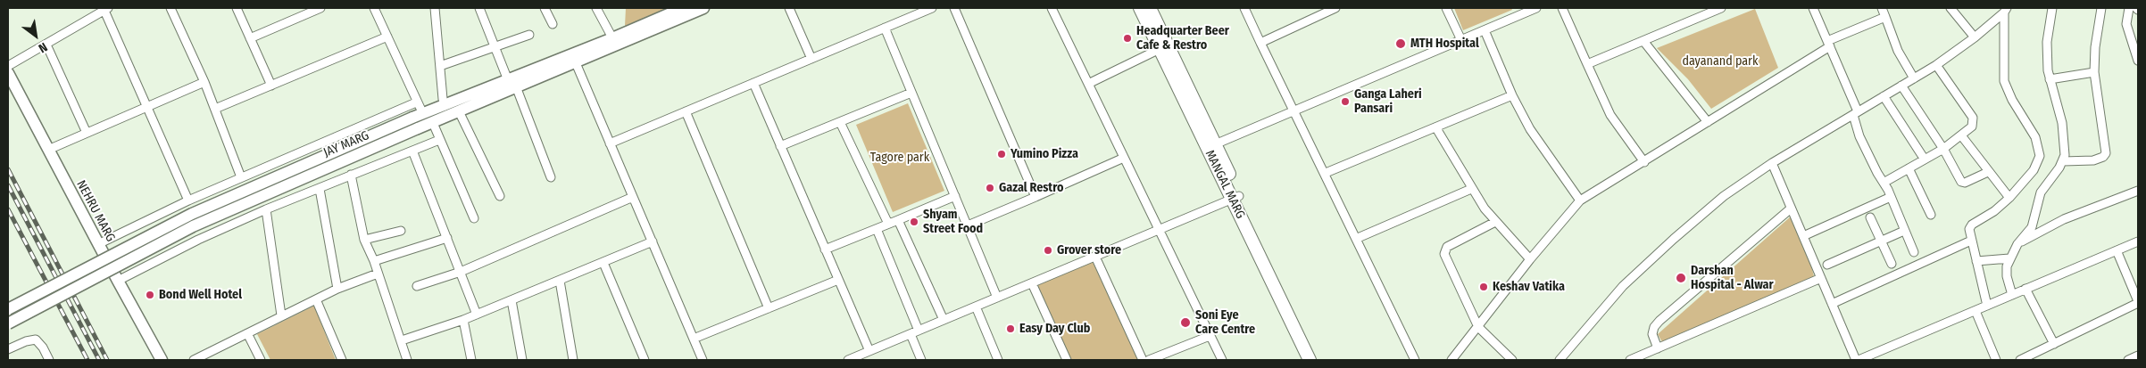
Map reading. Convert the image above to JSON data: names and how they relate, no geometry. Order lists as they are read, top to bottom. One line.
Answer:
{"streets":{"main road":["JAY MARG","MANGAL MARG","NEHRU MARG"]},"parks":["dayanand park","Tagore park"],"places":["Headquarter Beer Cafe & Restro","MTH Hospital","Ganga Laheri Pansari","Yumino Pizza","Gazal Restro","Shyam Street Food","Grover store","Darshan Hospital - Alwar","Keshav Vatika","Bond Well Hotel","Soni Eye Care Centre","Easy Day Club"],"north":"bottom right"}
